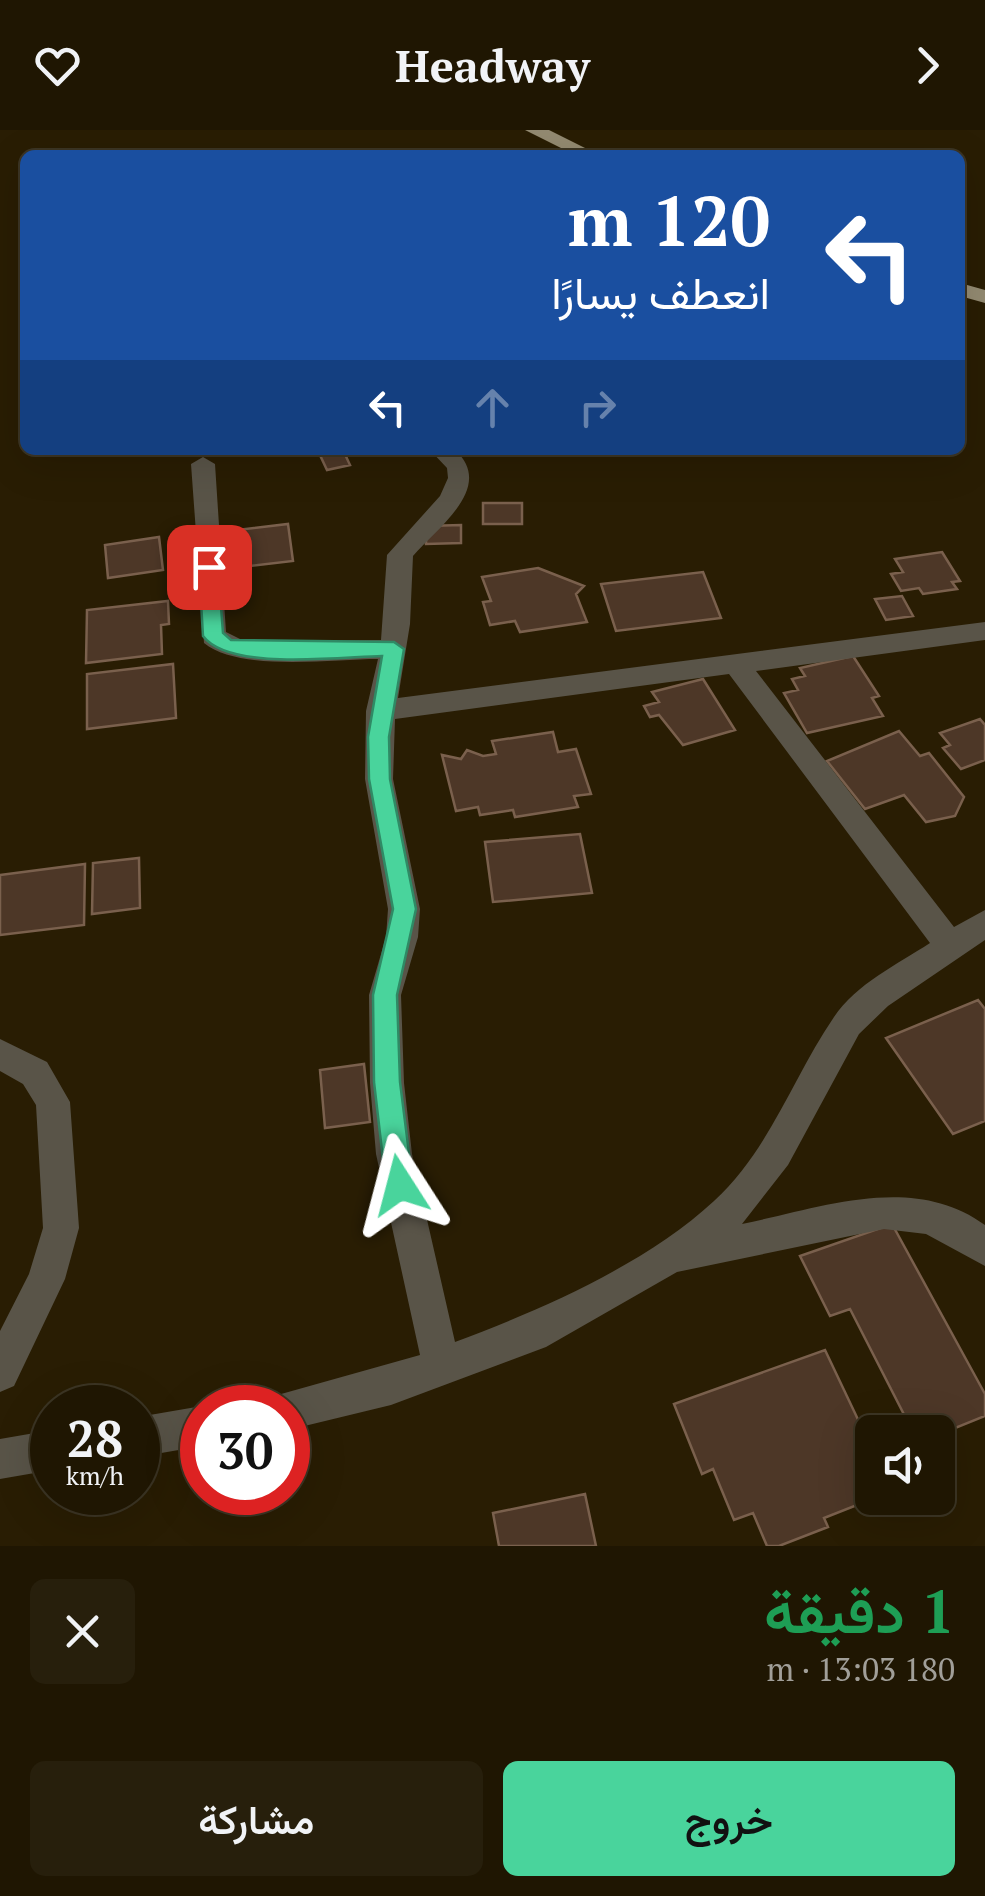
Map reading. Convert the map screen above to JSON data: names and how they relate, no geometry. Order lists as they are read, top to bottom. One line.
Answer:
{"page":{"header":"Headway","turn":["120 m","انعطف يسارًا"],"speed":"28 km/h","limit":"30","heading":["1 دقيقة","180 m · 13:03"],"buttons":["خروج","مشاركة"]}}
